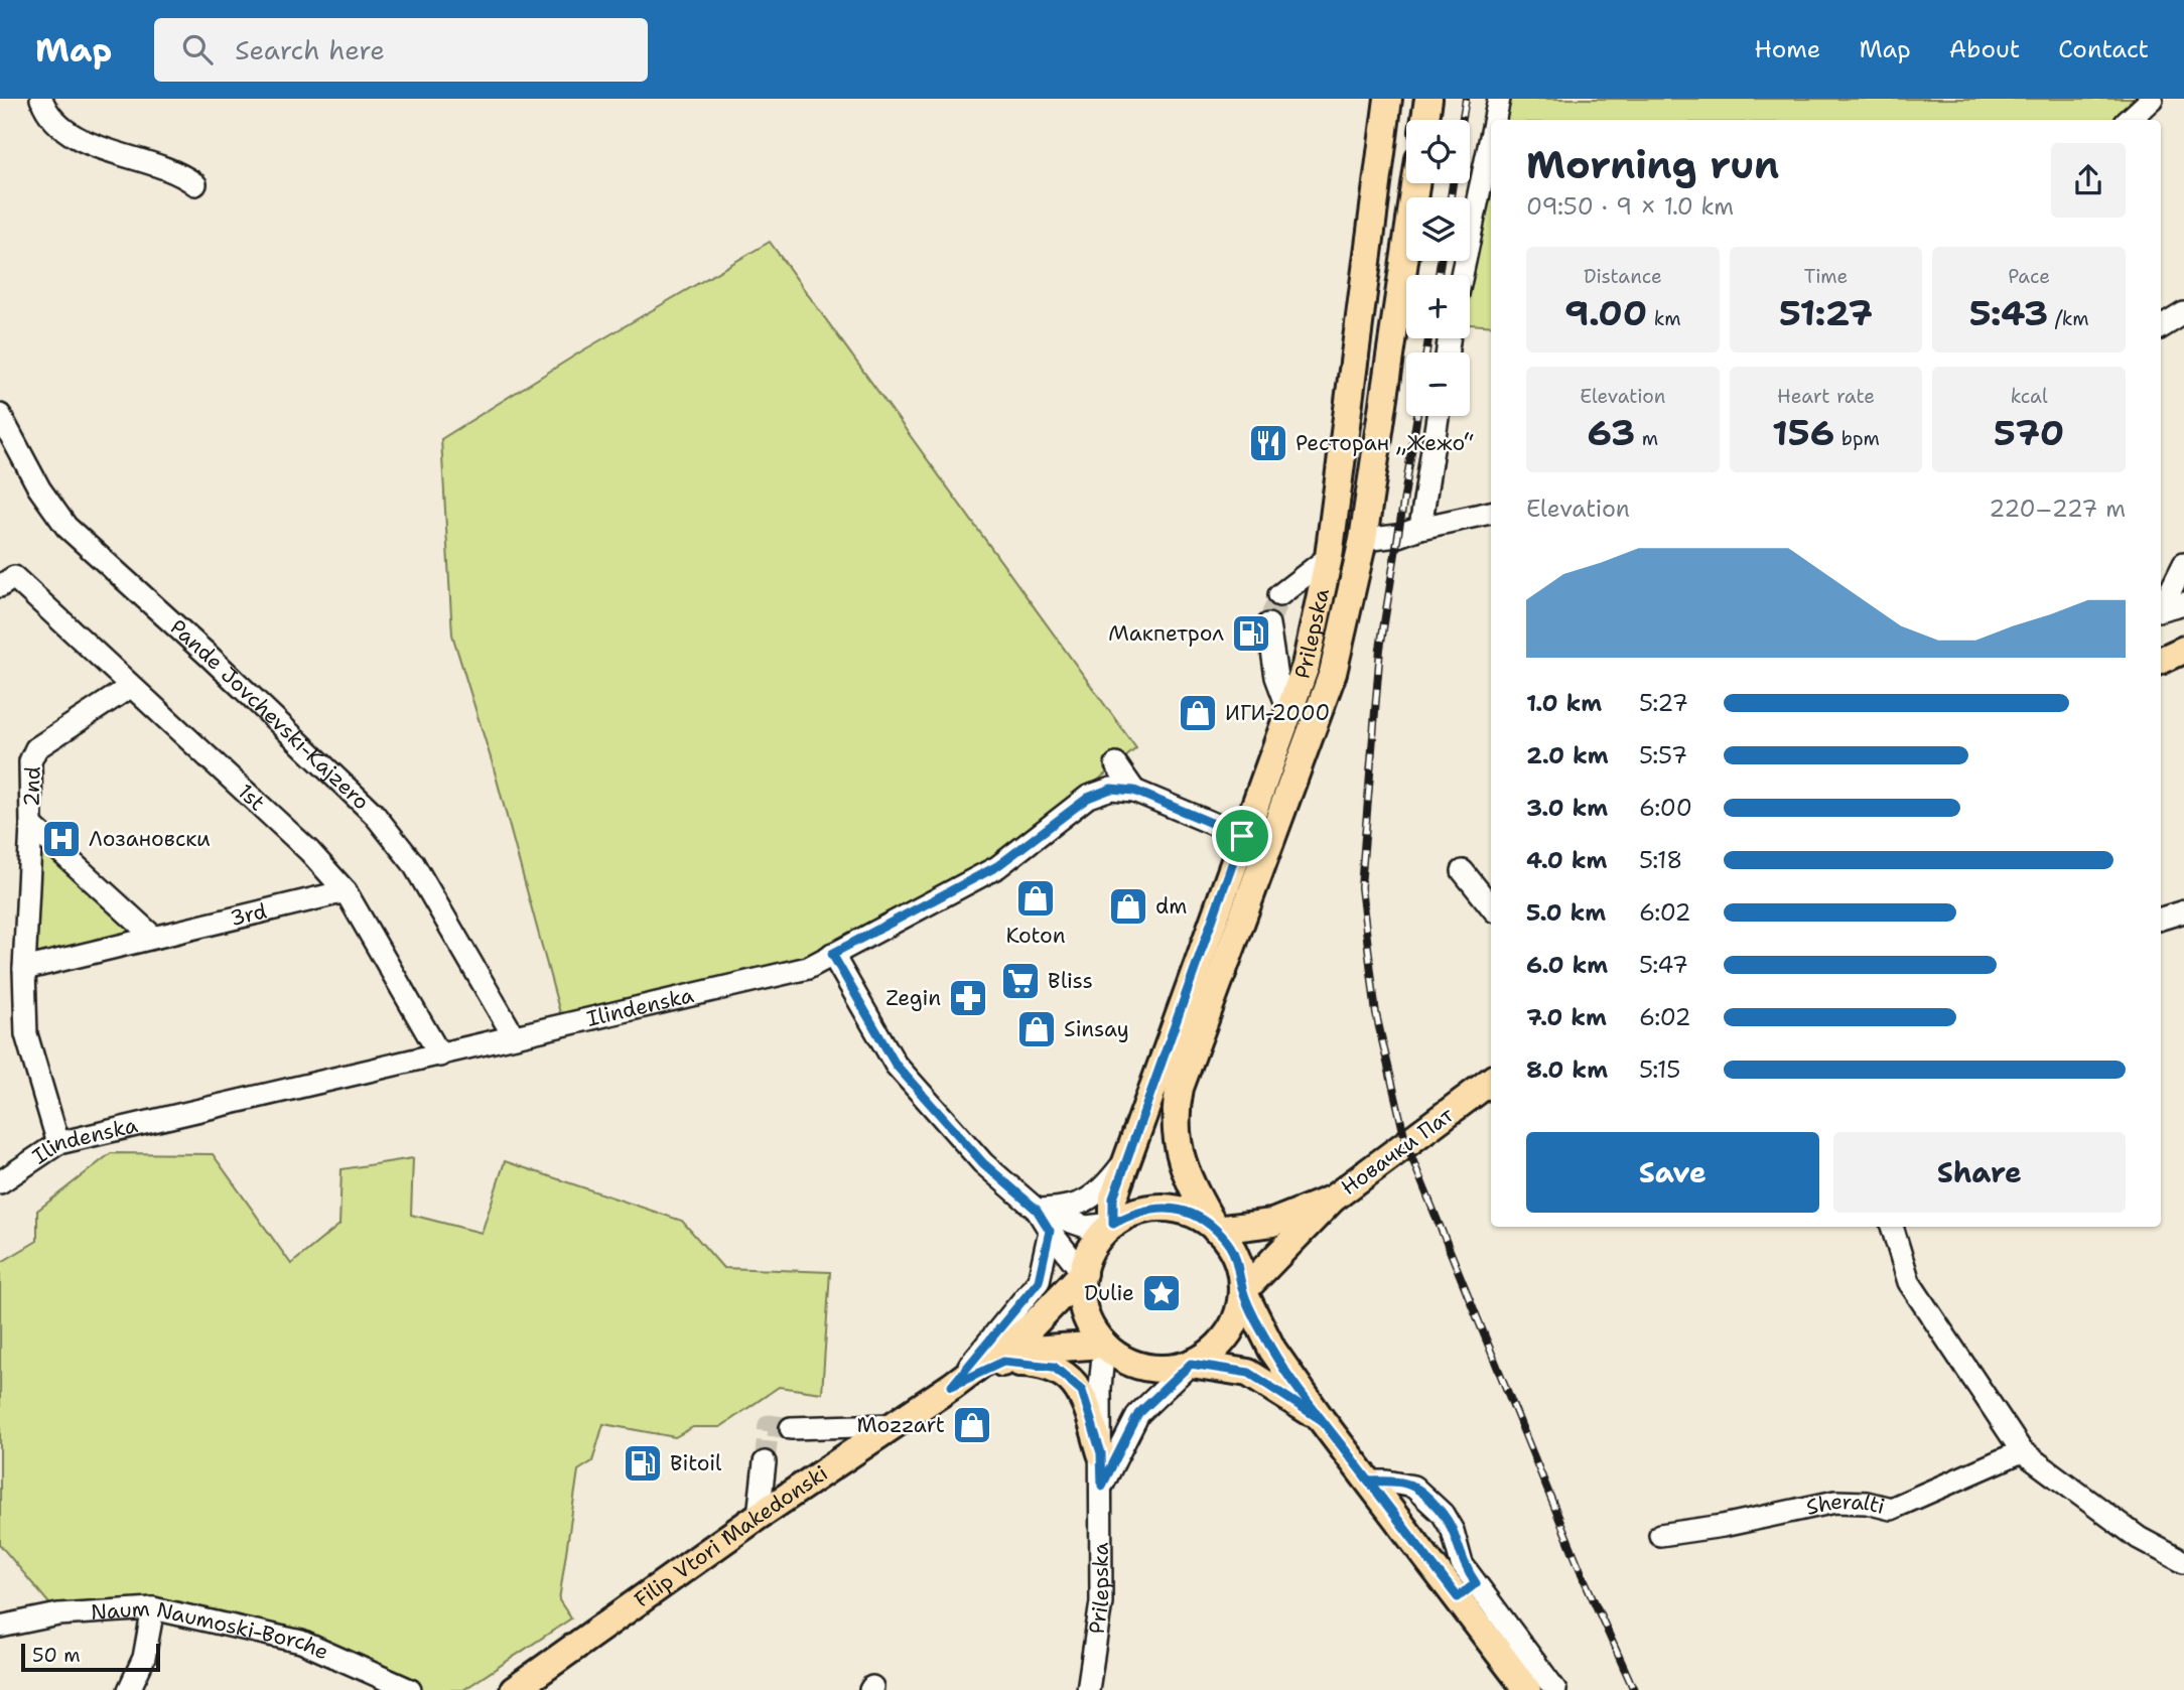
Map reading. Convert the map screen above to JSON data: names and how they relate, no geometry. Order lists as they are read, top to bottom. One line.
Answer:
{"streets":{"main road":["Prilepska","Новачки Пат","Filip Vtori Makedonski"],"street":["Pande Jovchevski-Kajzero","2nd","1st","3rd","Ilindenska","Sheralti","Naum Naumoski-Borche"]},"crossings":[["Prilepska","Ilindenska"],["Pande Jovchevski-Kajzero","Ilindenska"],["2nd","1st"],["2nd","3rd"],["2nd","Ilindenska"],["1st","3rd"],["1st","Ilindenska"]],"places":{"restaurant":["Ресторан „Жежо“"],"fuel station":["Макпетрол","Bitoil"],"shop":["ИГИ-2000","Koton","dm","Sinsay","Mozzart"],"hospital":["Лозановски"],"supermarket":["Bliss"],"pharmacy":["Zegin"],"place":["Dulie"]},"scale_bar":"50 m","page":{"header":"Map","search":"Search here","nav":["Home","Map","About","Contact"],"map_buttons":["+","−"],"heading":["Morning run","09:50 · 9 × 1.0 km"],"stats":[["Distance","9.00 km"],["Time","51:27"],["Pace","5:43 /km"],["Elevation","63 m"],["Heart rate","156 bpm"],["kcal","570"]],"chart":["Elevation","220–227 m"],"list":[{"name":"1.0 km","note":"5:27"},{"name":"2.0 km","note":"5:57"},{"name":"3.0 km","note":"6:00"},{"name":"4.0 km","note":"5:18"},{"name":"5.0 km","note":"6:02"},{"name":"6.0 km","note":"5:47"},{"name":"7.0 km","note":"6:02"},{"name":"8.0 km","note":"5:15"}],"buttons":["Save","Share"],"scale":"50 m"}}
